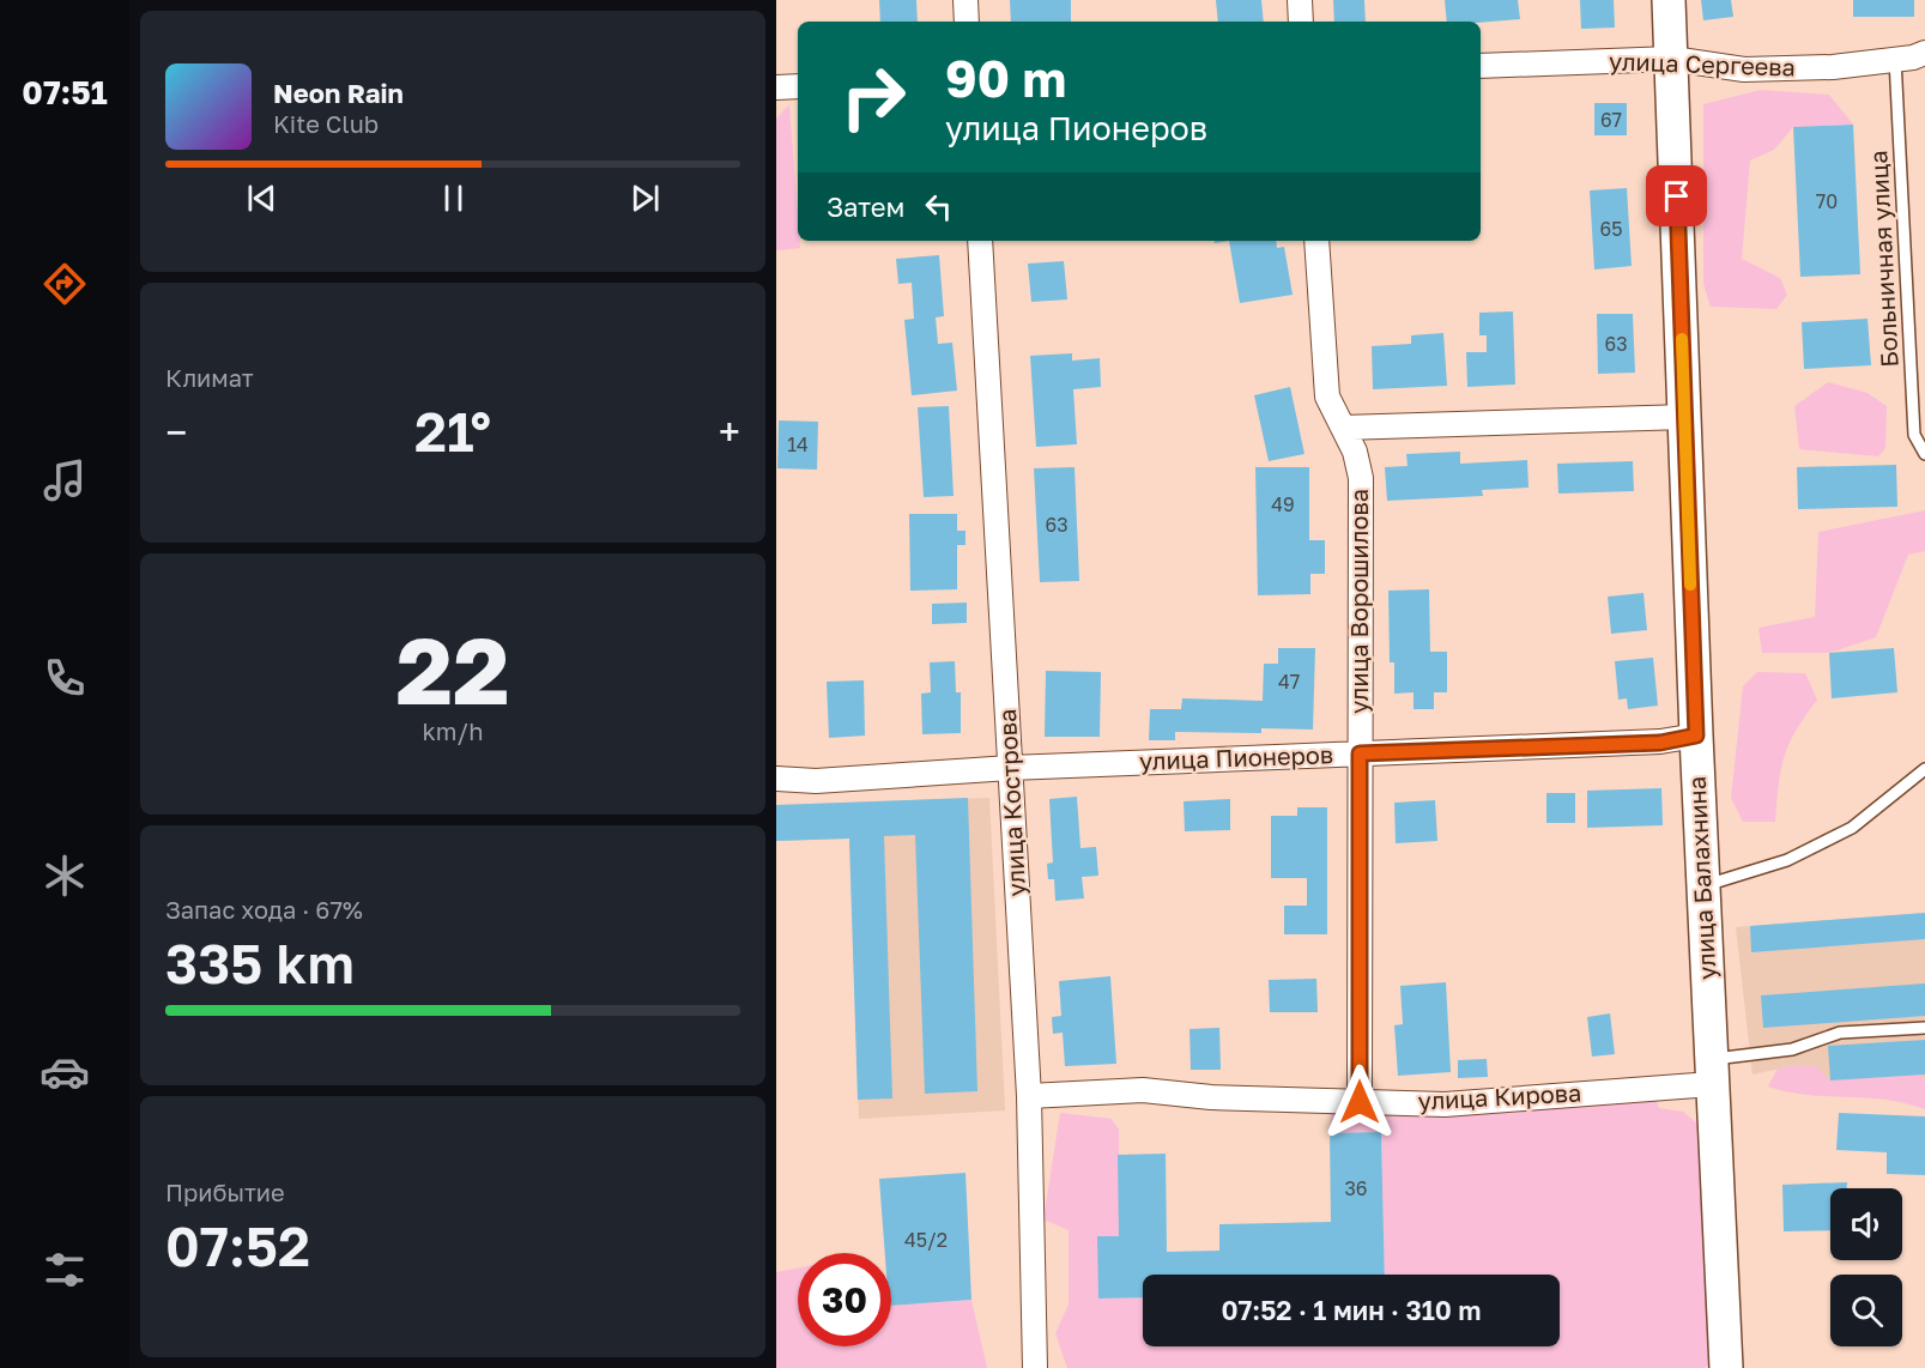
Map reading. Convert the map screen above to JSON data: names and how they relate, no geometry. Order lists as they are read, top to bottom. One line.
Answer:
{"streets":{"street":["улица Сергеева","улица Ворошилова","улица Пионеров","улица Кострова","улица Балахнина","улица Кирова"],"lane":["Больничная улица"]},"crossings":[["улица Сергеева","Больничная улица"],["улица Сергеева","улица Балахнина"],["улица Ворошилова","улица Пионеров"],["улица Ворошилова","улица Кирова"],["улица Пионеров","улица Кострова"],["улица Пионеров","улица Балахнина"],["улица Кострова","улица Кирова"],["улица Балахнина","улица Кирова"]],"house_numbers":["67","70","65","63","14","49","63","47","36","45/2"],"page":{"tabs":"07:51","turn":["90 m","улица Пионеров"],"song":["Neon Rain","Kite Club"],"then":"Затем","tile":["Климат",["22","km/h"],["Запас хода · 67%","335 km"],["Прибытие","07:52"]],"heat":["−","21°","+"],"limit":"30","trip":"07:52 · 1 мин · 310 m"}}
